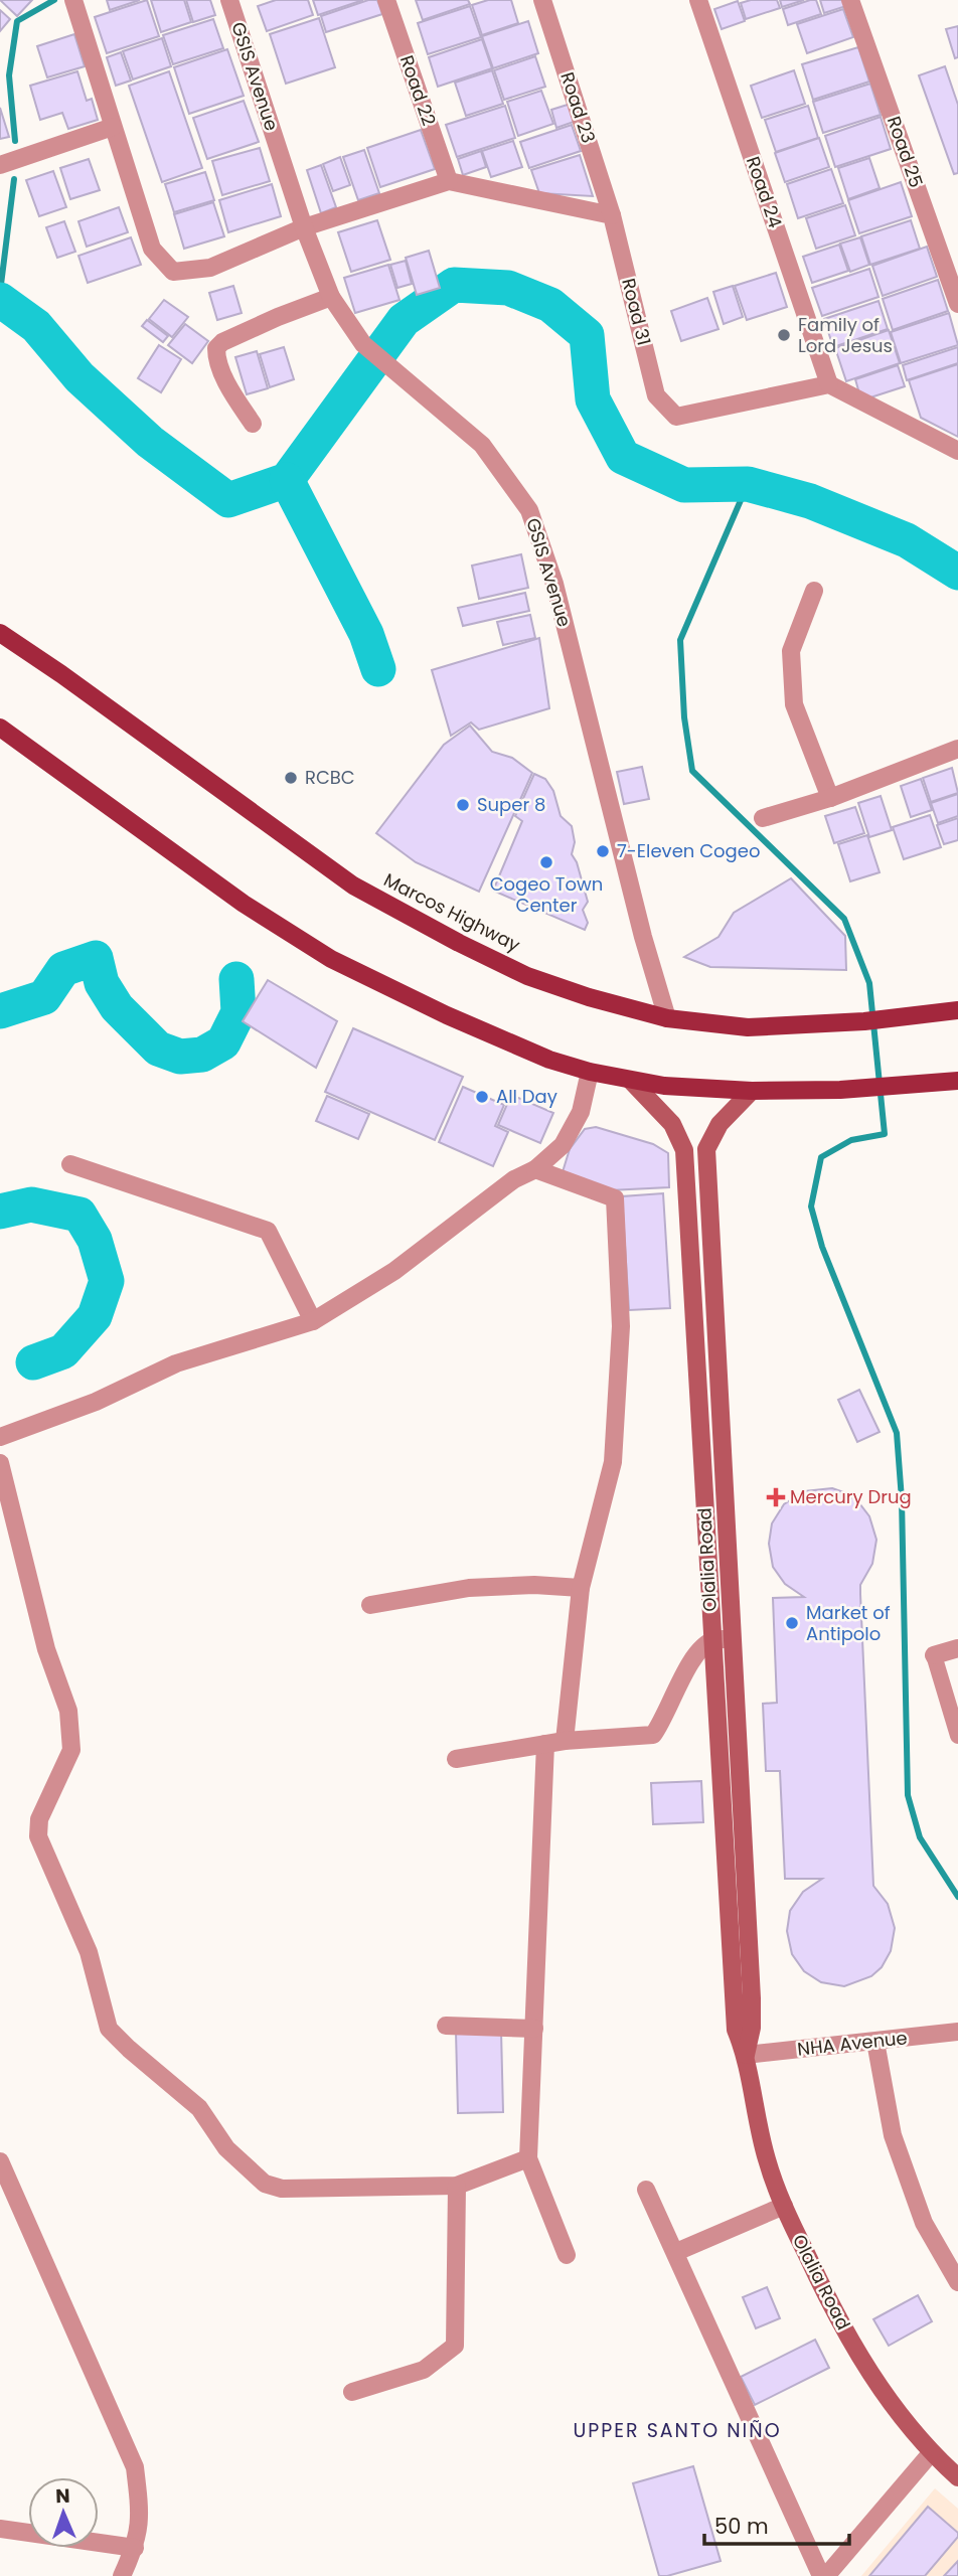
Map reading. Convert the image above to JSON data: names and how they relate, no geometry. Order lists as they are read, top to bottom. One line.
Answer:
{"streets":{"main road":["Marcos Highway","Olalia Road"],"street":["GSIS Avenue","Road 22","Road 23","Road 25","Road 24","Road 31","NHA Avenue"]},"crossings":[["GSIS Avenue","Marcos Highway"],["Road 23","Road 31"],["Road 24","Road 31"],["Olalia Road","NHA Avenue"]],"districts":["UPPER SANTO NIÑO"],"places":{"other":["Family of Lord Jesus","RCBC","Super 8","7-Eleven Cogeo","Cogeo Town Center","All Day","Market of Antipolo"],"health":["Mercury Drug"]},"scale_bar":"50 m","north":"top"}
